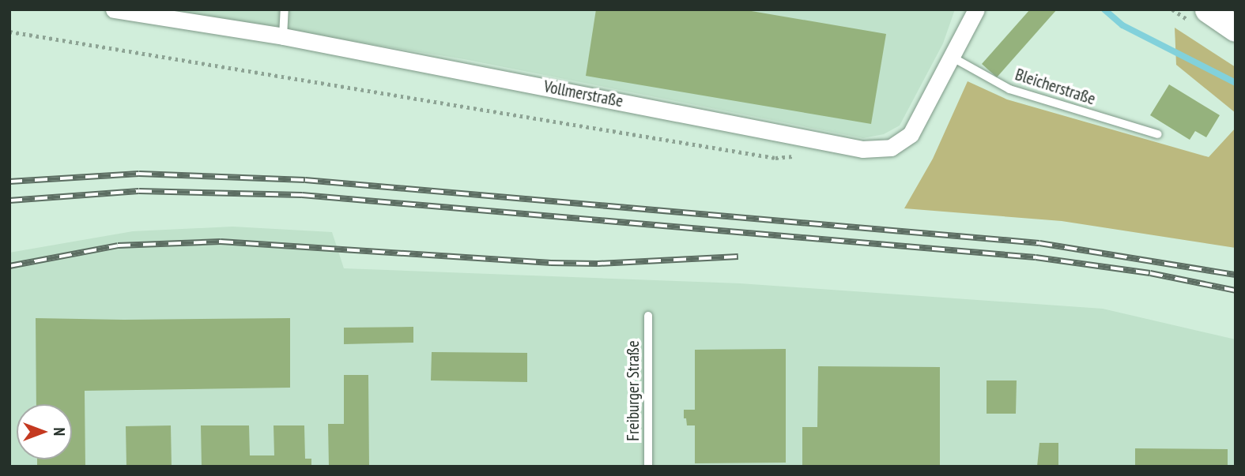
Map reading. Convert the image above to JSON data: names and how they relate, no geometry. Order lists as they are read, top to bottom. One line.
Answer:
{"streets":{"street":["Vollmerstraße"],"lane":["Bleicherstraße","Freiburger Straße"]},"crossings":[["Bleicherstraße","Vollmerstraße"]],"north":"right"}
